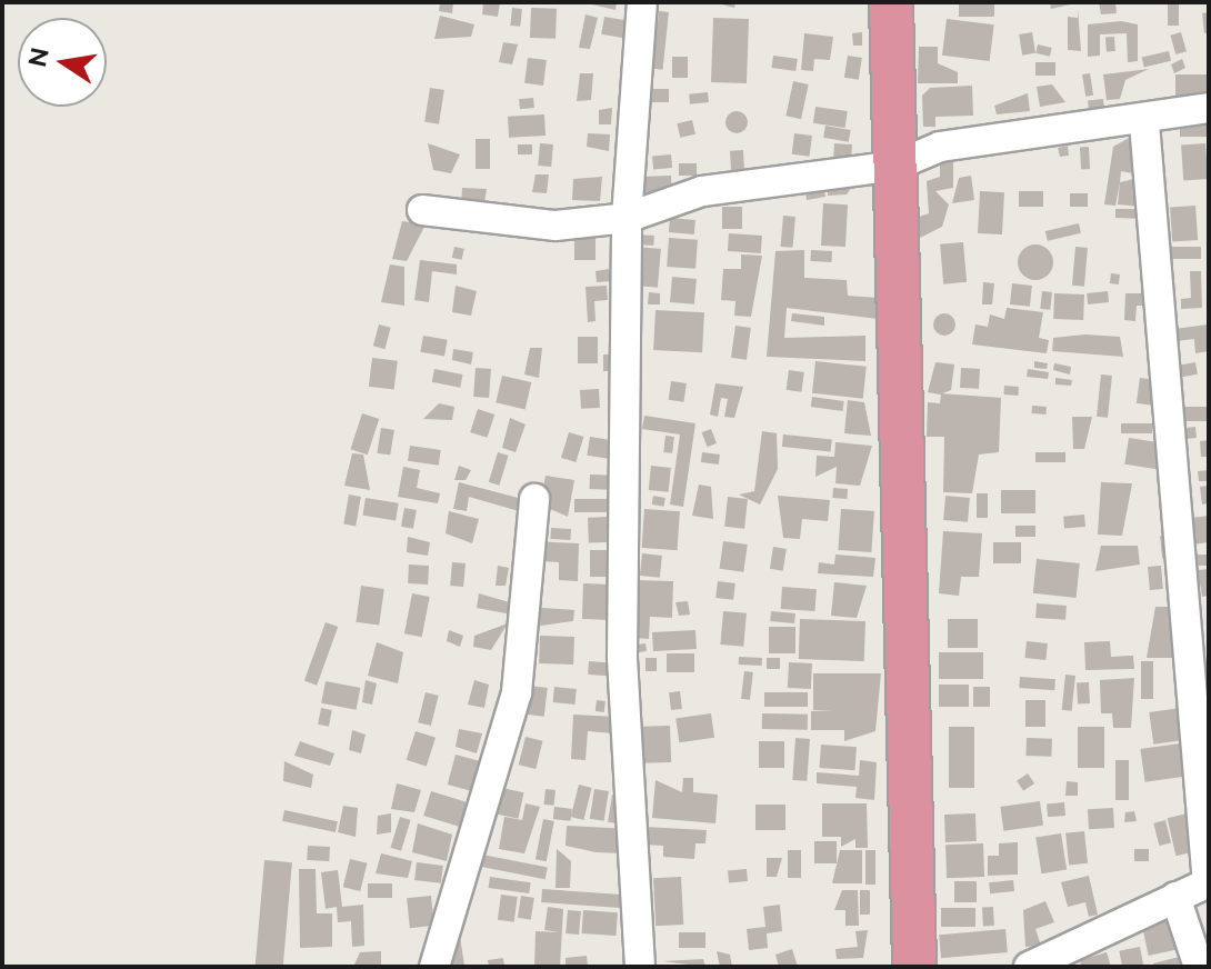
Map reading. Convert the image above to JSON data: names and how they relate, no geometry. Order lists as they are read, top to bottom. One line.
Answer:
{"north":"left"}
